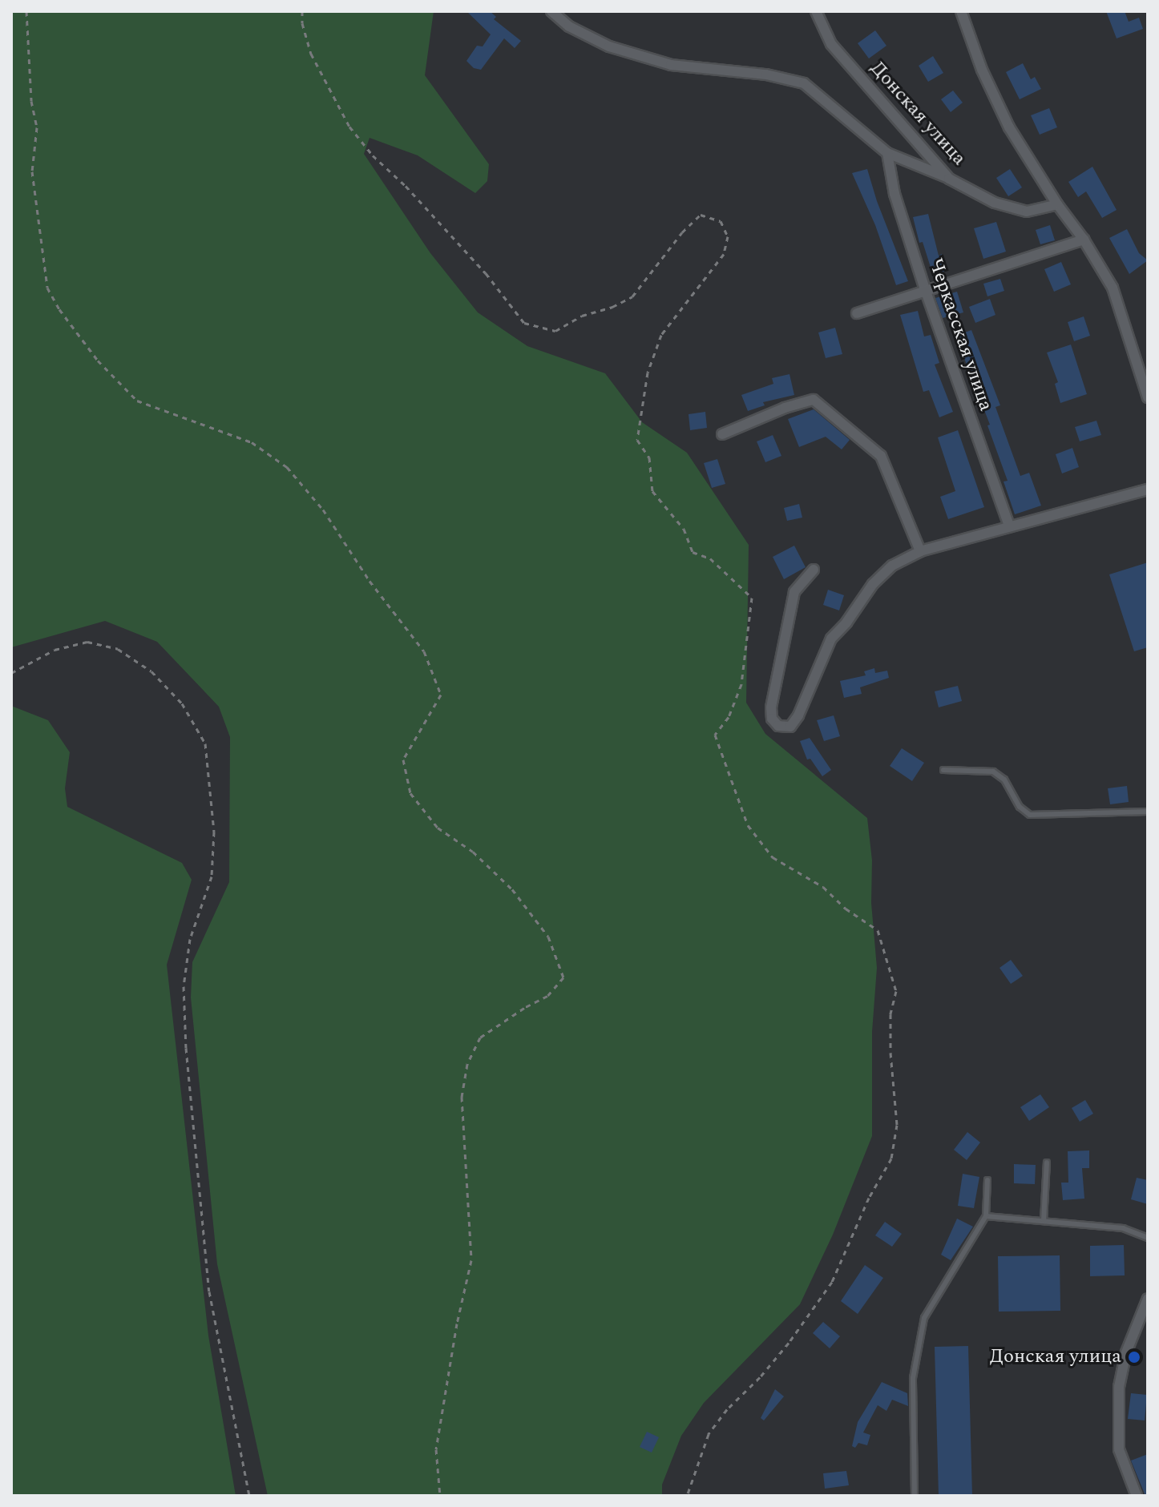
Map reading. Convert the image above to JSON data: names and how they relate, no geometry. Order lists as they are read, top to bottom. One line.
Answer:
{"streets":{"street":["Донская улица","Черкасская улица"]},"places":["Донская улица"]}
